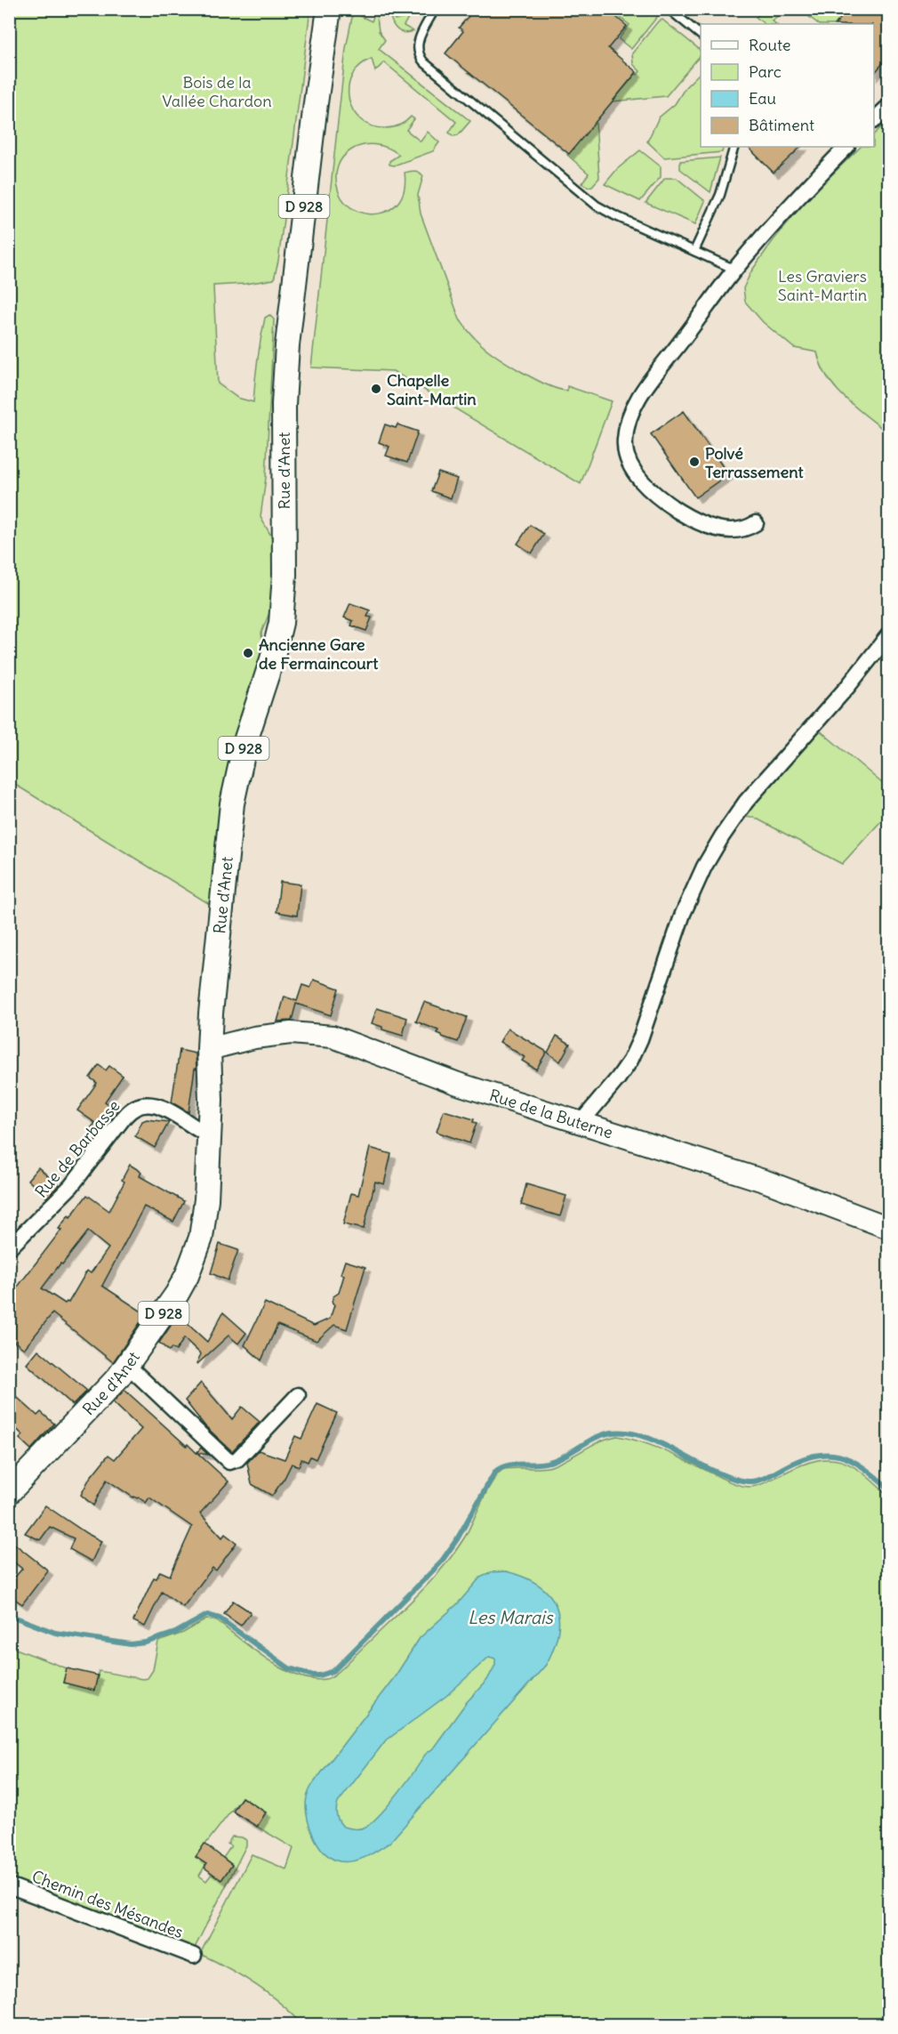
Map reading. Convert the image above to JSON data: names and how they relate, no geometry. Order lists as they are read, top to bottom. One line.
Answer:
{"streets":{"main road":["D 928","Rue d'Anet"],"street":["Rue de la Buterne","Rue de Barbasse","Chemin des Mésandes"]},"crossings":[["Rue d'Anet","Rue de la Buterne"],["Rue d'Anet","Rue de Barbasse"]],"water":["Les Marais"],"parks":["Bois de la Vallée Chardon","Les Graviers Saint-Martin"],"places":["Chapelle Saint-Martin","Polvé Terrassement","Ancienne Gare de Fermaincourt"],"legend":["Route","Parc","Eau","Bâtiment"]}
